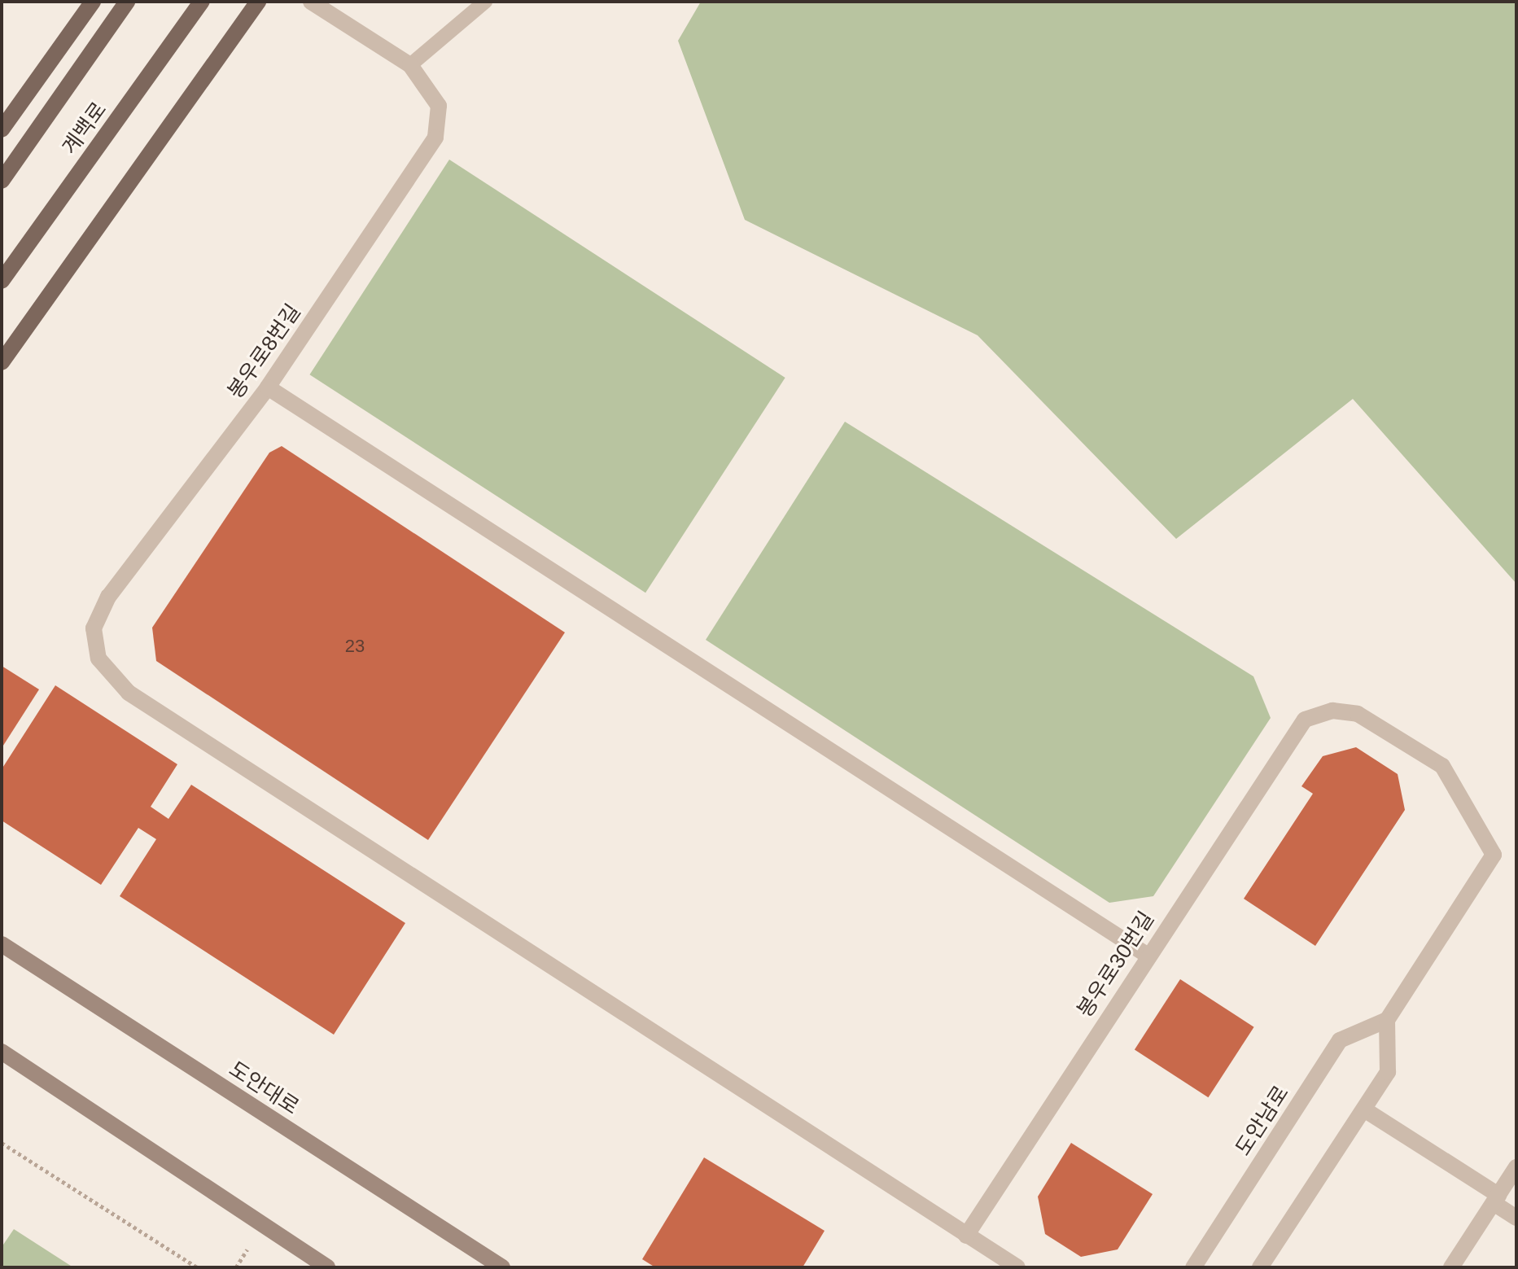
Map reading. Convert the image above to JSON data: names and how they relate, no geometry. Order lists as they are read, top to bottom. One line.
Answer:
{"streets":{"main road":["계백로","도안대로"],"street":["봉우로8번길","봉우로30번길","도안남로"]},"crossings":[["봉우로8번길","봉우로30번길"],["봉우로30번길","도안남로"]],"house_numbers":["23"]}
